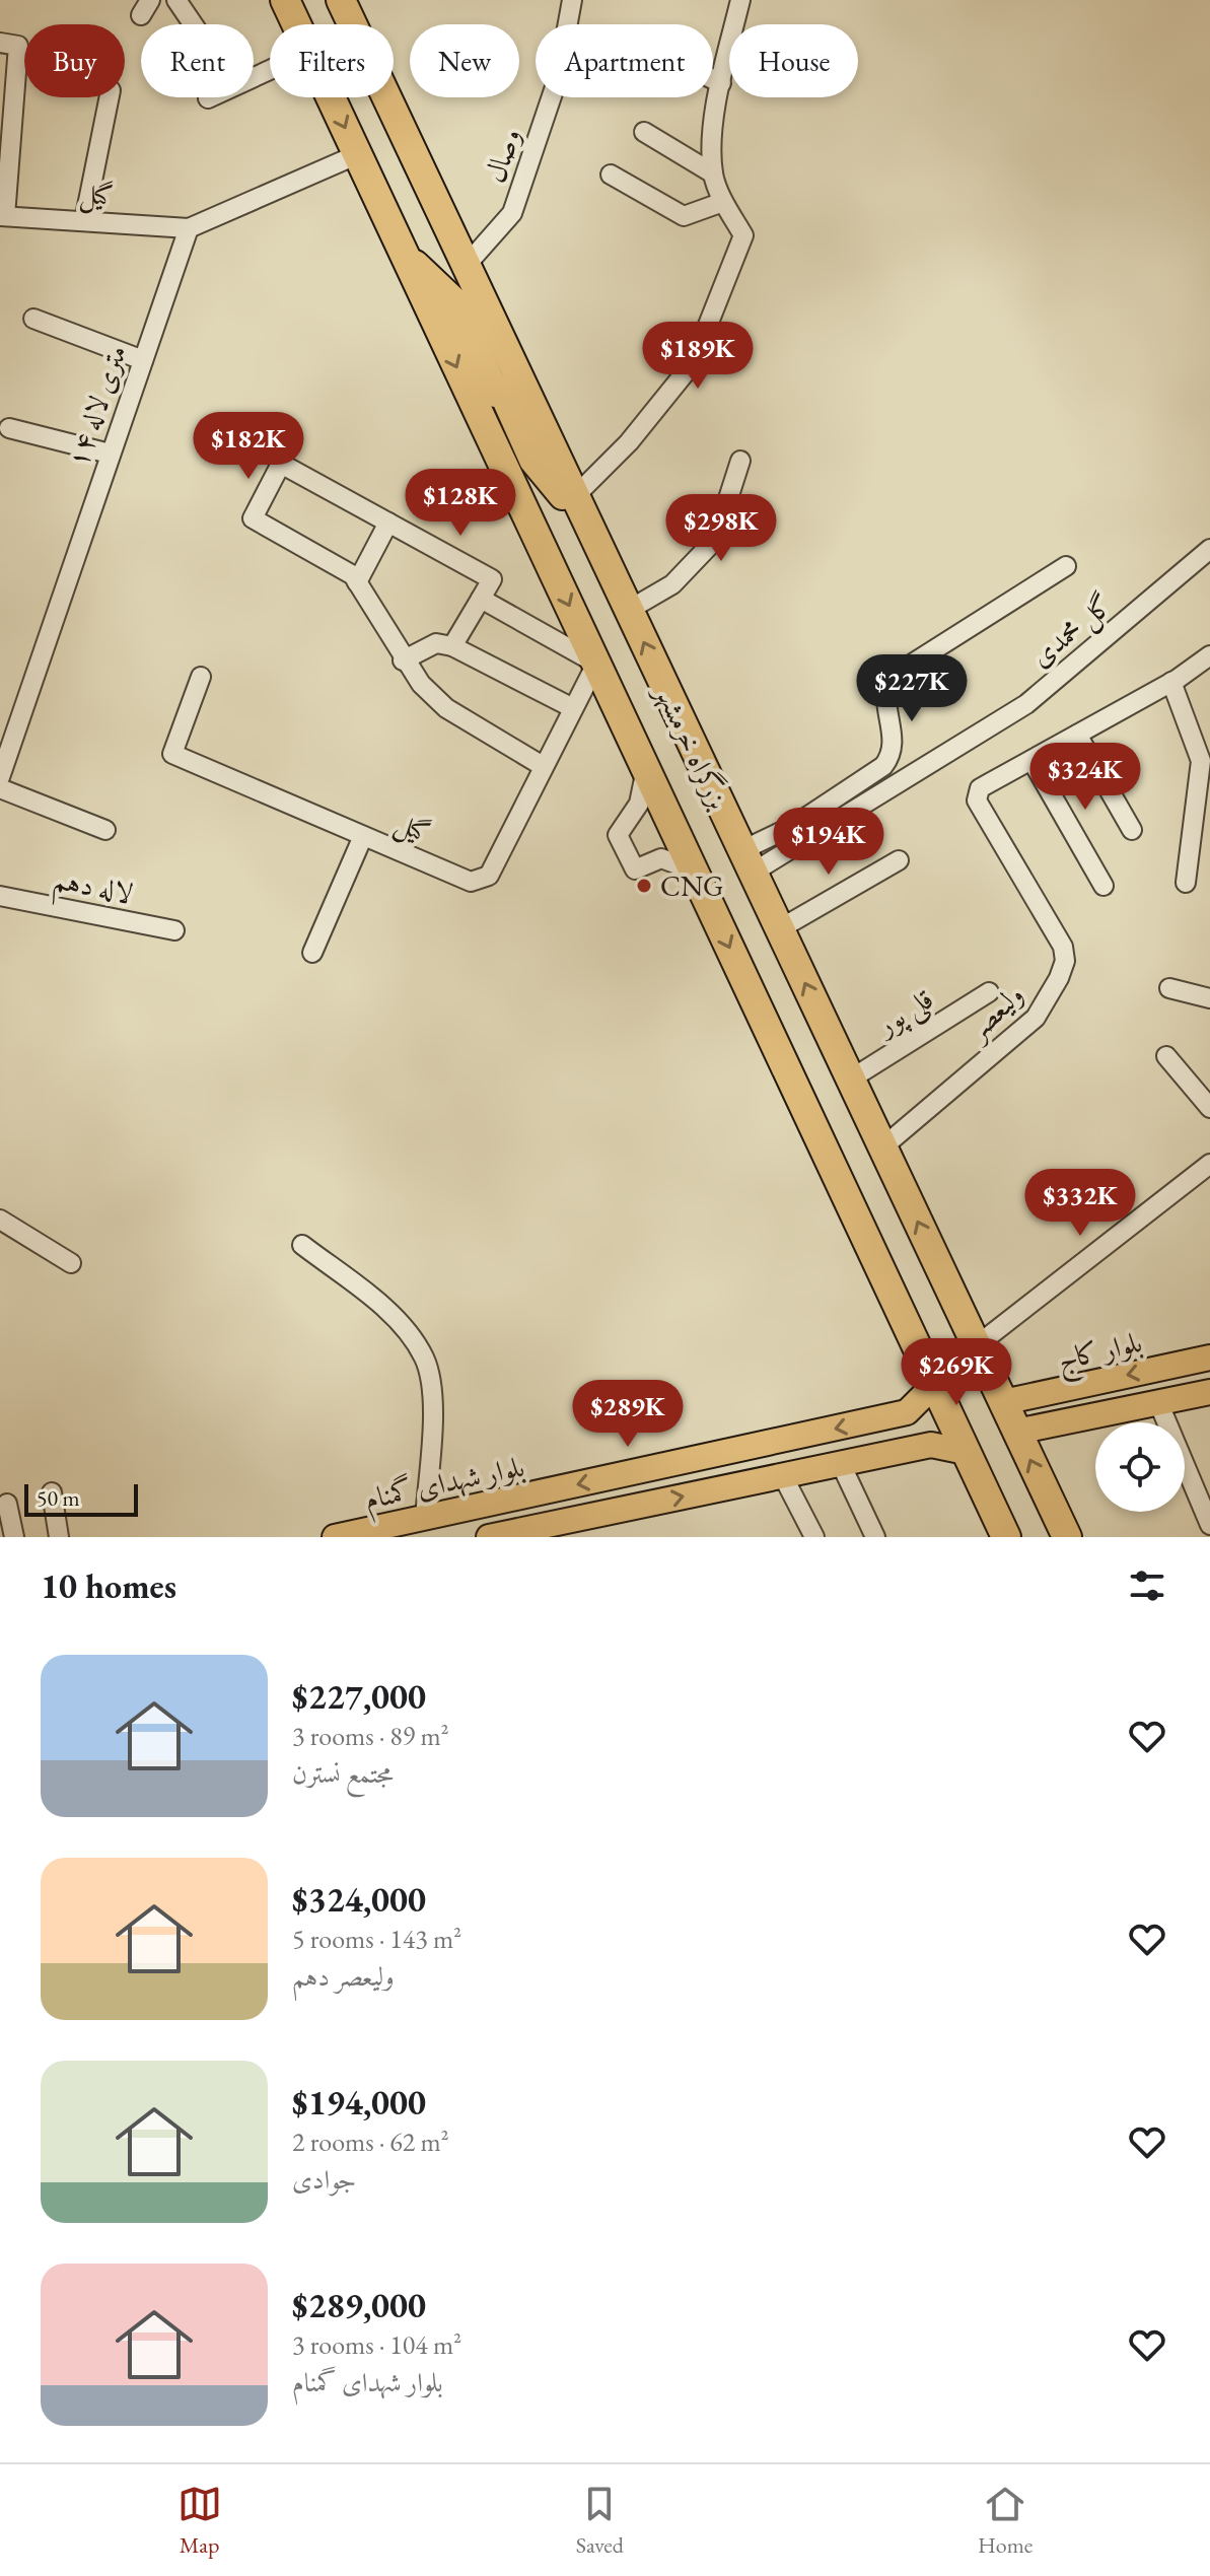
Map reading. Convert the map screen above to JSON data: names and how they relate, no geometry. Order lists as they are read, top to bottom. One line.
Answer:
{"streets":{"highway":["بزرگراه خرمشهر"],"main road":["بلوار کاج","بلوار شهدای گمنام"],"street":["وصال","گیل","۱۴ متری لاله","گل محمدی","لاله دهم","قلی پور","ولیعصر"]},"crossings":[["وصال","بزرگراه خرمشهر"],["گیل","۱۴ متری لاله"],["گیل","بزرگراه خرمشهر"],["گل محمدی","بزرگراه خرمشهر"],["بزرگراه خرمشهر","قلی پور"],["بزرگراه خرمشهر","ولیعصر"],["بزرگراه خرمشهر","بلوار کاج"]],"places":["CNG"],"scale_bar":"50 m","page":{"chip":["Buy","Rent","Filters","New","Apartment","House"],"price":["$189K","$182K","$128K","$298K","$227K","$324K","$194K","$332K","$269K","$289K"],"scale":"50 m","heading":"10 homes","list":[{"name":"$227,000","note":"3 rooms · 89 m² · مجتمع نسترن"},{"name":"$324,000","note":"5 rooms · 143 m² · ولیعصر دهم"},{"name":"$194,000","note":"2 rooms · 62 m² · جوادی"},{"name":"$289,000","note":"3 rooms · 104 m² · بلوار شهدای گمنام"}],"tabs":["Map","Saved","Home"]}}
